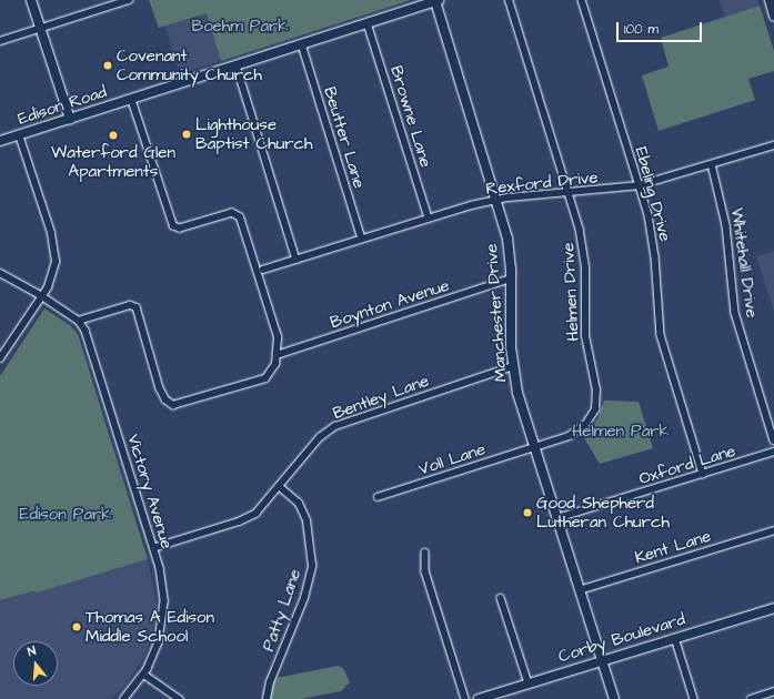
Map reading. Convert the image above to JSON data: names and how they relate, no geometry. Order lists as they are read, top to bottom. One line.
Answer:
{"streets":{"street":["Edison Road","Browne Lane","Beutter Lane","Rexford Drive","Ebeling Drive","Whitehall Drive","Helmen Drive","Boynton Avenue","Manchester Drive","Bentley Lane","Voll Lane","Oxford Lane","Victory Avenue","Kent Lane","Patty Lane","Corby Boulevard"]},"crossings":[["Edison Road","Browne Lane"],["Edison Road","Beutter Lane"],["Edison Road","Manchester Drive"],["Browne Lane","Rexford Drive"],["Beutter Lane","Rexford Drive"],["Rexford Drive","Ebeling Drive"],["Rexford Drive","Whitehall Drive"],["Rexford Drive","Helmen Drive"],["Rexford Drive","Manchester Drive"],["Ebeling Drive","Oxford Lane"],["Helmen Drive","Manchester Drive"],["Helmen Drive","Voll Lane"],["Boynton Avenue","Manchester Drive"],["Manchester Drive","Bentley Lane"],["Manchester Drive","Voll Lane"],["Manchester Drive","Oxford Lane"],["Manchester Drive","Kent Lane"],["Manchester Drive","Corby Boulevard"],["Bentley Lane","Victory Avenue"],["Bentley Lane","Patty Lane"]],"parks":["Boehm Park","Helmen Park","Edison Park"],"places":["Covenant Community Church","Lighthouse Baptist Church","Waterford Glen Apartments","Good Shepherd Lutheran Church","Thomas A Edison Middle School"],"scale_bar":"100 m","north":"top"}
